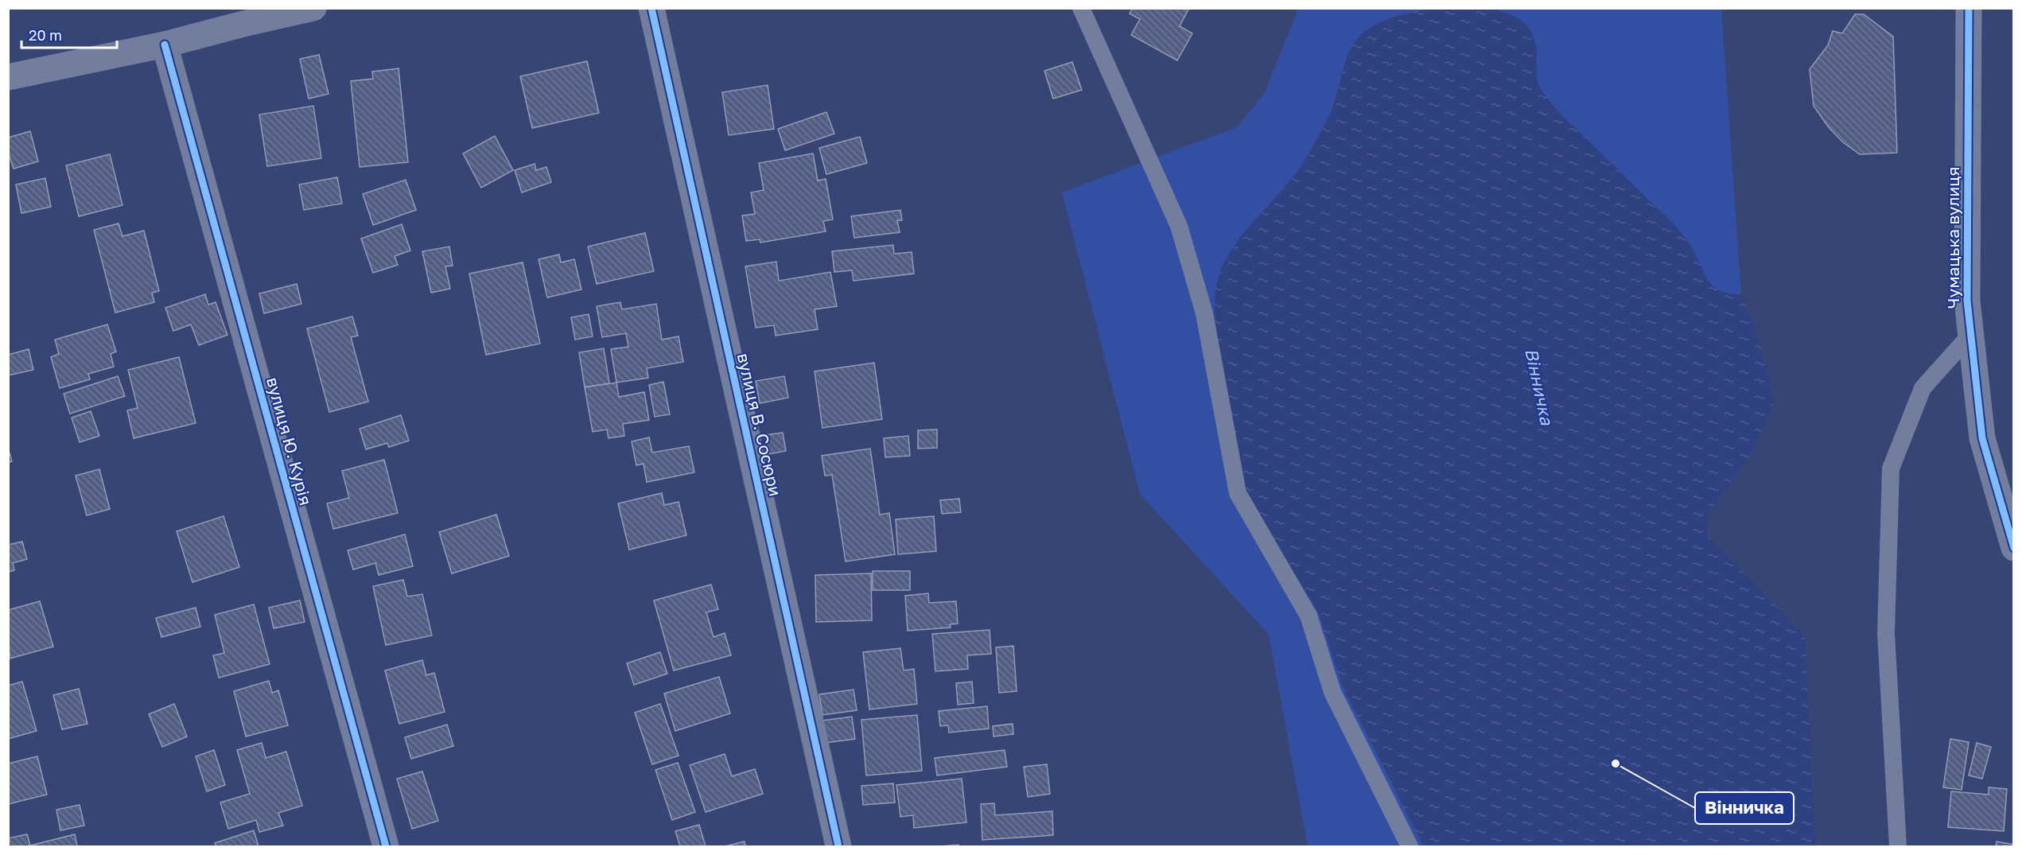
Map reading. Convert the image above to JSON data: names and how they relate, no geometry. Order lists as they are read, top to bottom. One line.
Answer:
{"streets":{"street":["Чумацька вулиця","вулиця В. Сосюри","вулиця Ю. Курія"]},"water":["Вінничка"],"places":["Вінничка"],"scale_bar":"20 m"}
